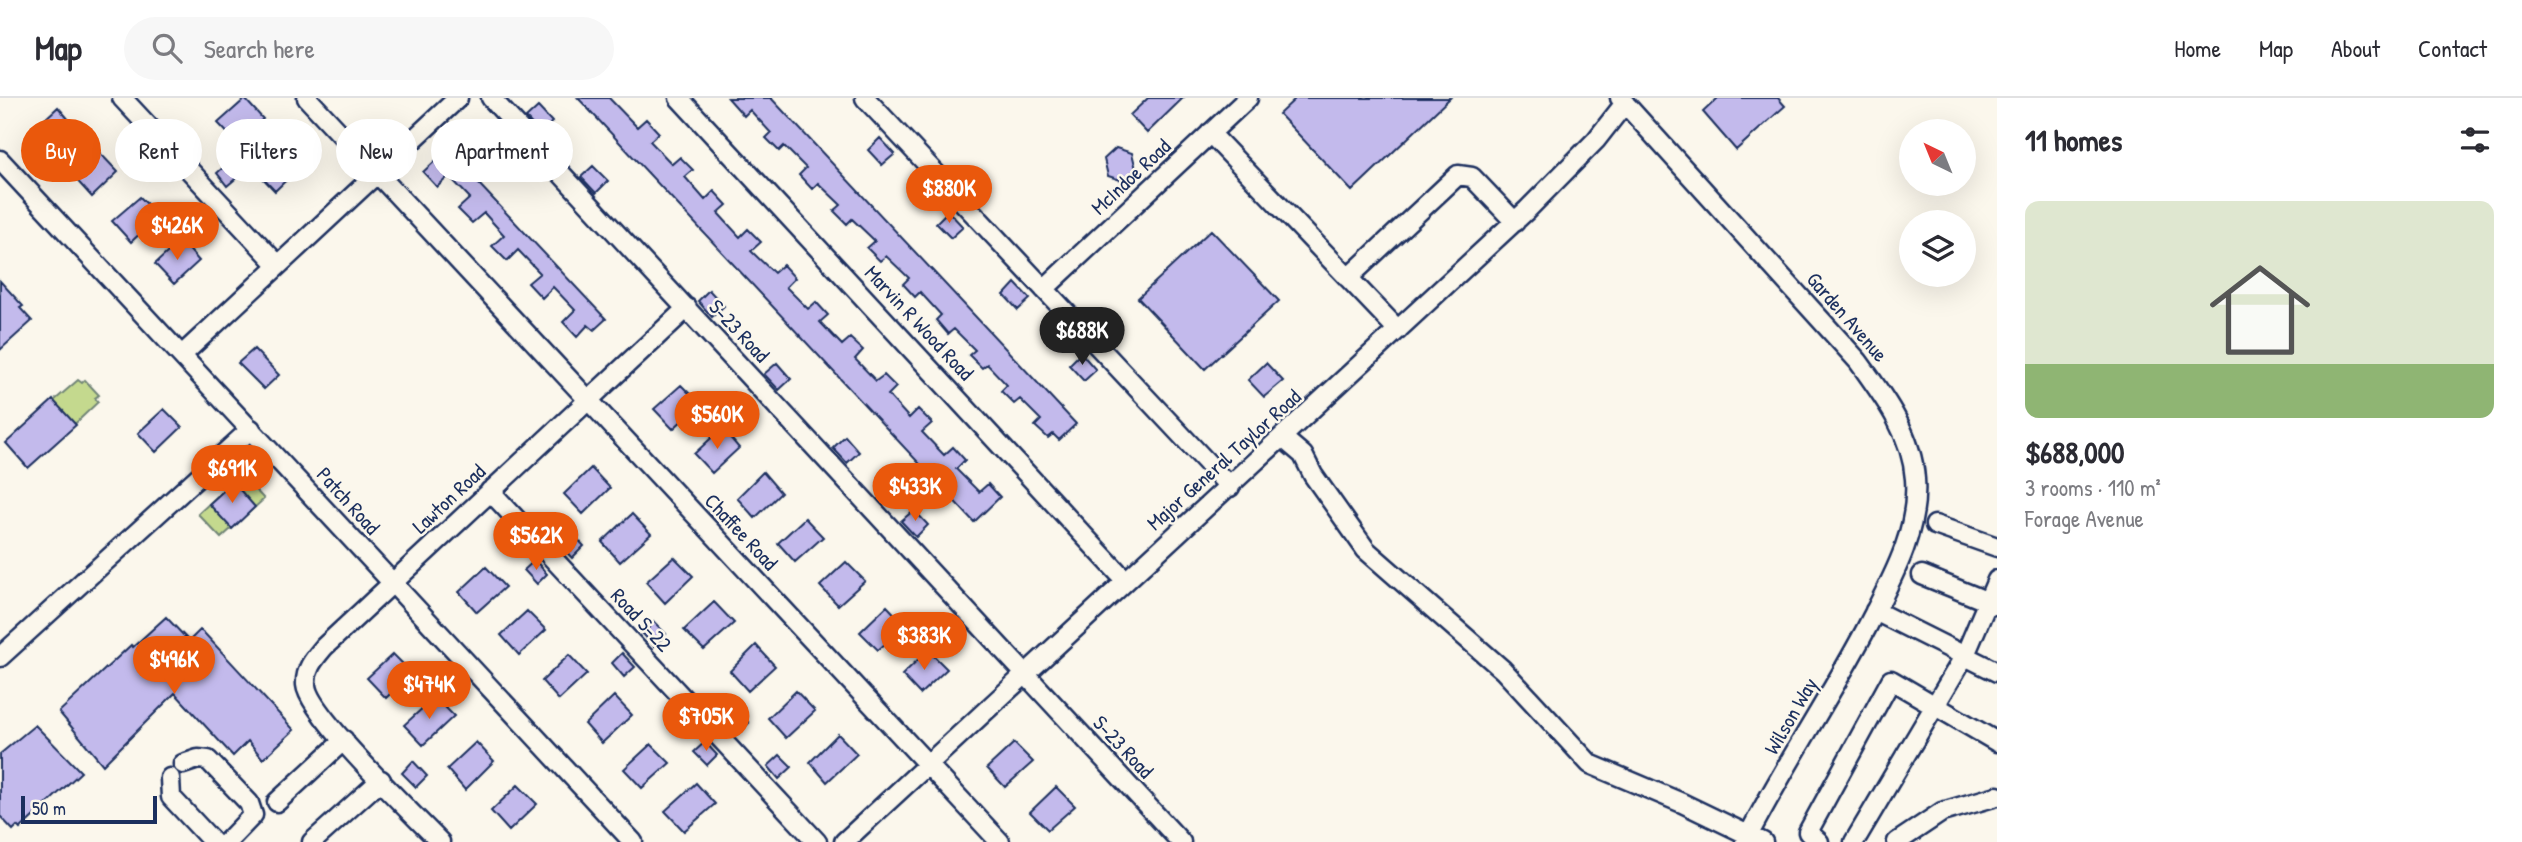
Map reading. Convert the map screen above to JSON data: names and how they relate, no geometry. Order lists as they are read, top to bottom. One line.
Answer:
{"streets":{"street":["McIndoe Road","Garden Avenue","Marvin R Wood Road","S-23 Road","Major General Taylor Road","Lawton Road","Patch Road","Chaffee Road","Road S-22","Wilson Way"]},"crossings":[["Garden Avenue","Major General Taylor Road"],["Garden Avenue","Wilson Way"],["Marvin R Wood Road","Major General Taylor Road"],["S-23 Road","Major General Taylor Road"],["S-23 Road","Lawton Road"],["Major General Taylor Road","Chaffee Road"],["Lawton Road","Patch Road"],["Lawton Road","Chaffee Road"],["Lawton Road","Road S-22"]],"scale_bar":"50 m","north":"top left","page":{"header":"Map","search":"Search here","nav":["Home","Map","About","Contact"],"heading":"11 homes","chip":["Buy","Rent","Filters","New","Apartment"],"price":["$880K","$426K","$688K","$560K","$691K","$433K","$562K","$383K","$496K","$474K","$705K"],"list":[{"name":"$688,000","note":"3 rooms · 110 m² · Forage Avenue"}],"scale":"50 m"}}
